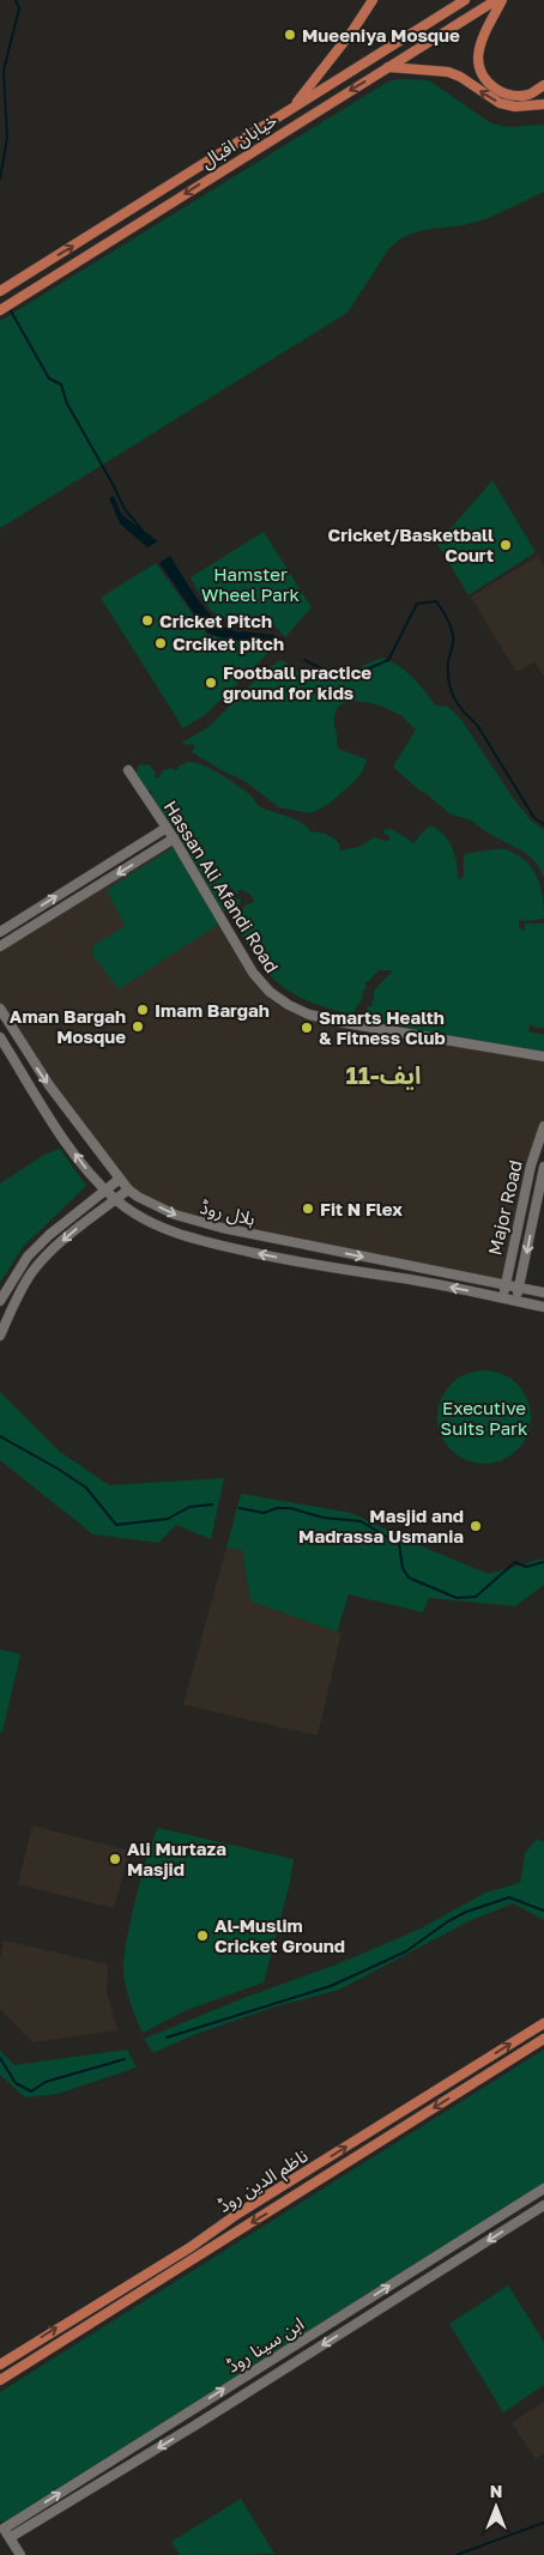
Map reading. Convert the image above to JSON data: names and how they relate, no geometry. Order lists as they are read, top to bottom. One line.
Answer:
{"streets":{"main road":["خیابان اقبال","ناظم الدین روڈ"],"street":["Hassan Ali Afandi Road","Major Road","ہلال روڈ","ابن سینا روڈ"]},"crossings":[["Major Road","ہلال روڈ"]],"districts":["ایف-11"],"parks":["Hamster Wheel Park","Executive Suits Park"],"places":["Mueeniya Mosque","Cricket/Basketball Court","Cricket Pitch","Crciket pitch","Football practice ground for kids","Imam Bargah","Aman Bargah Mosque","Smarts Health & Fitness Club","Fit N Flex","Masjid and Madrassa Usmania","Ali Murtaza Masjid","Al-Muslim Cricket Ground"],"north":"top"}
